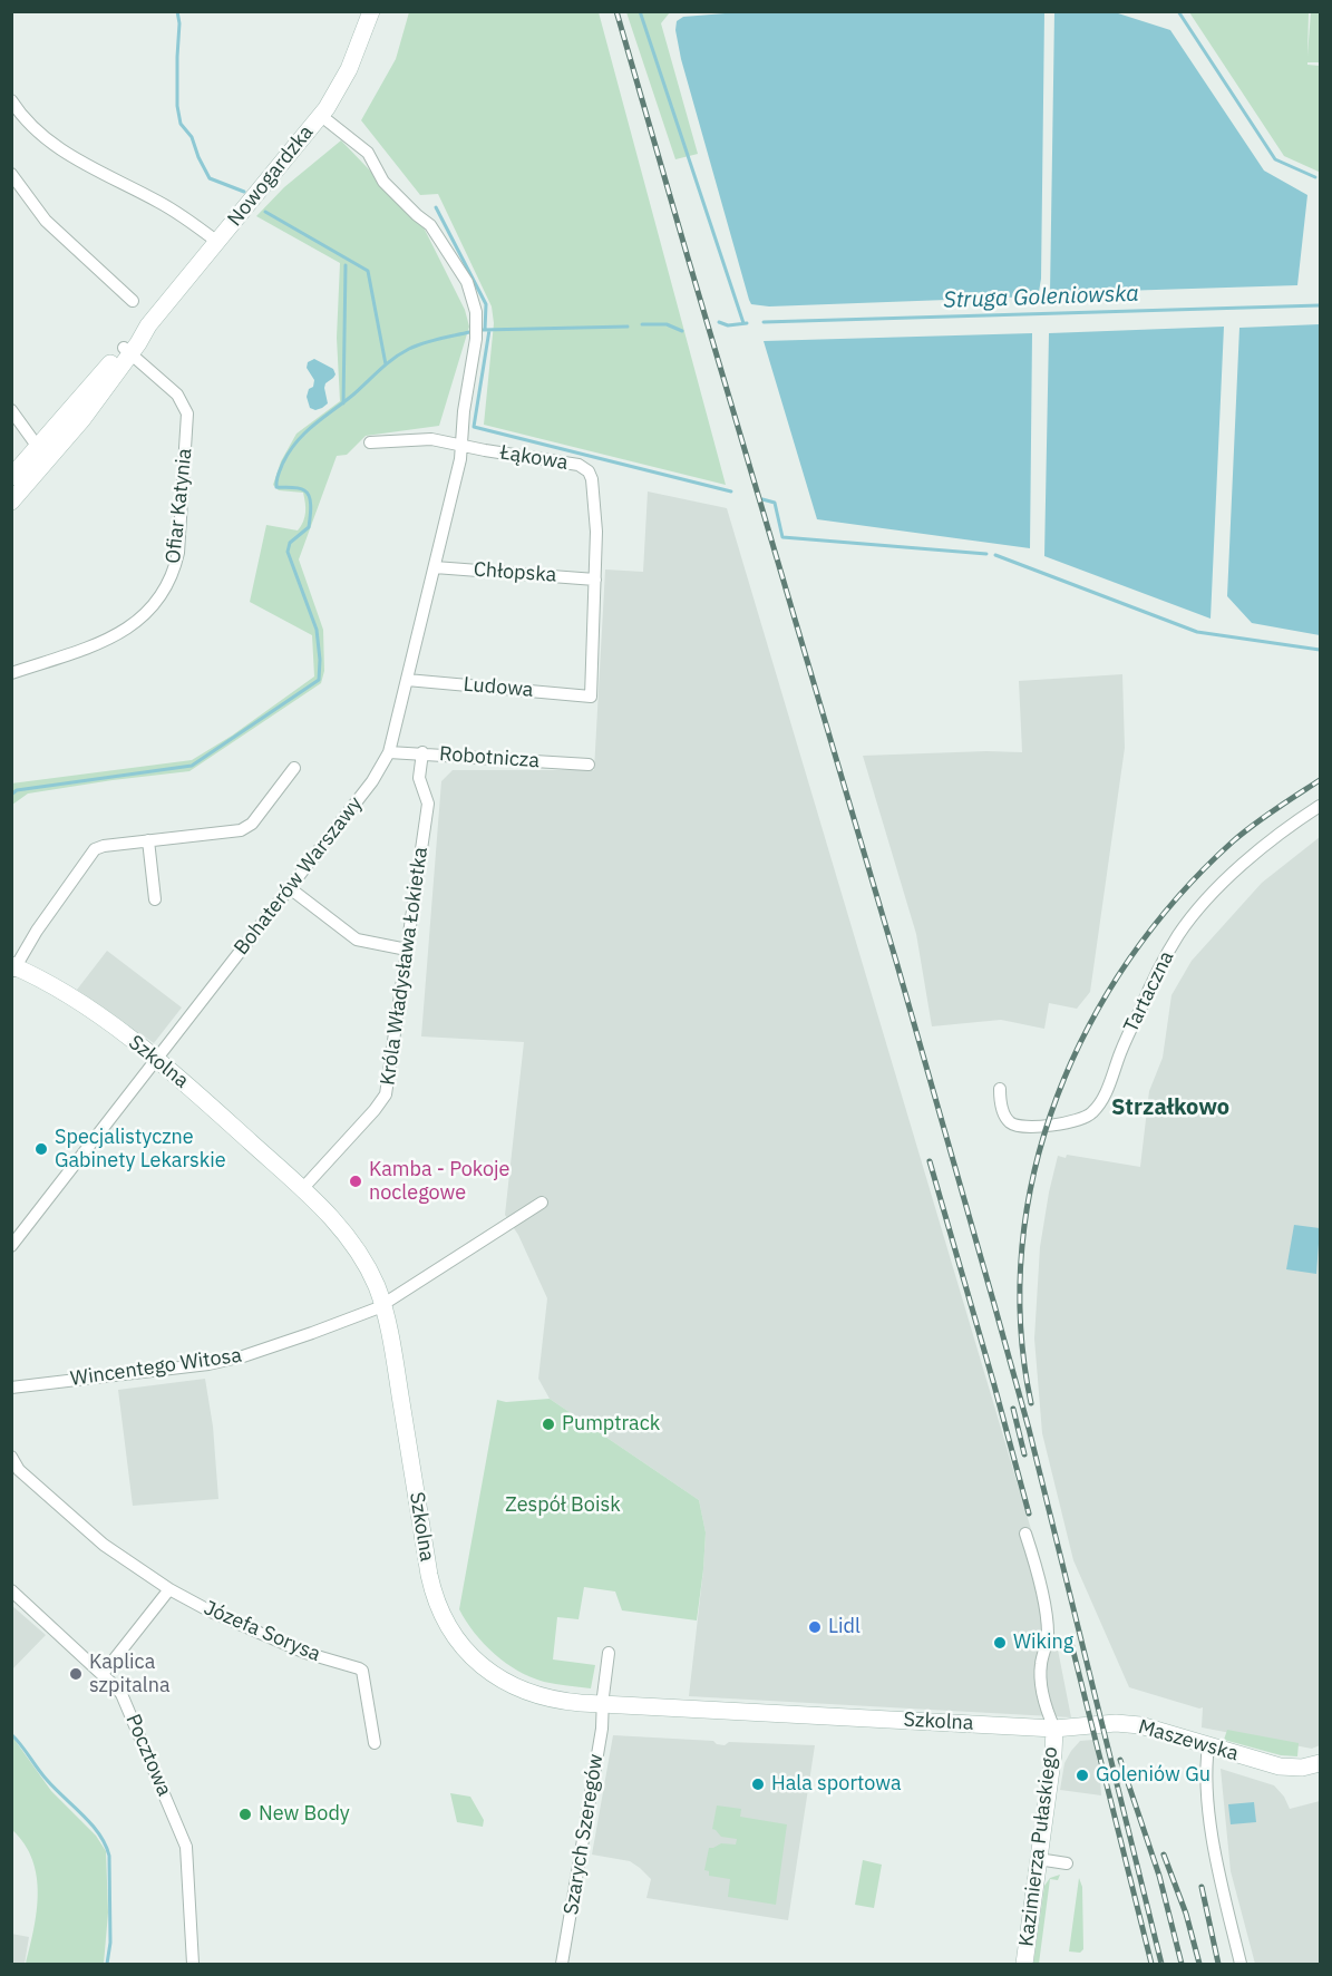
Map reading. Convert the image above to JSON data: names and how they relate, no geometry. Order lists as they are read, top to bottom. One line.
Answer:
{"streets":{"street":["Nowogardzka","Łąkowa","Ofiar Katynia","Chłopska","Ludowa","Robotnicza","Bohaterów Warszawy","Króla Władysława Łokietka","Tartaczna","Szkolna","Wincentego Witosa","Józefa Sorysa","Maszewska","Pocztowa","Szarych Szeregów","Kazimierza Pułaskiego"]},"crossings":[["Nowogardzka","Ofiar Katynia"],["Nowogardzka","Bohaterów Warszawy"],["Łąkowa","Chłopska"],["Łąkowa","Ludowa"],["Łąkowa","Bohaterów Warszawy"],["Chłopska","Ludowa"],["Chłopska","Bohaterów Warszawy"],["Ludowa","Bohaterów Warszawy"],["Robotnicza","Bohaterów Warszawy"],["Robotnicza","Króla Władysława Łokietka"],["Bohaterów Warszawy","Szkolna"],["Króla Władysława Łokietka","Szkolna"],["Szkolna","Wincentego Witosa"],["Szkolna","Maszewska"],["Szkolna","Szarych Szeregów"],["Szkolna","Kazimierza Pułaskiego"],["Maszewska","Kazimierza Pułaskiego"]],"districts":["Strzałkowo"],"water":["Struga Goleniowska"],"parks":["Zespół Boisk"],"places":["Specjalistyczne Gabinety Lekarskie","Kamba - Pokoje noclegowe","Pumptrack","Lidl","Wiking","Kaplica szpitalna","Goleniów Gu","Hala sportowa","New Body"]}
